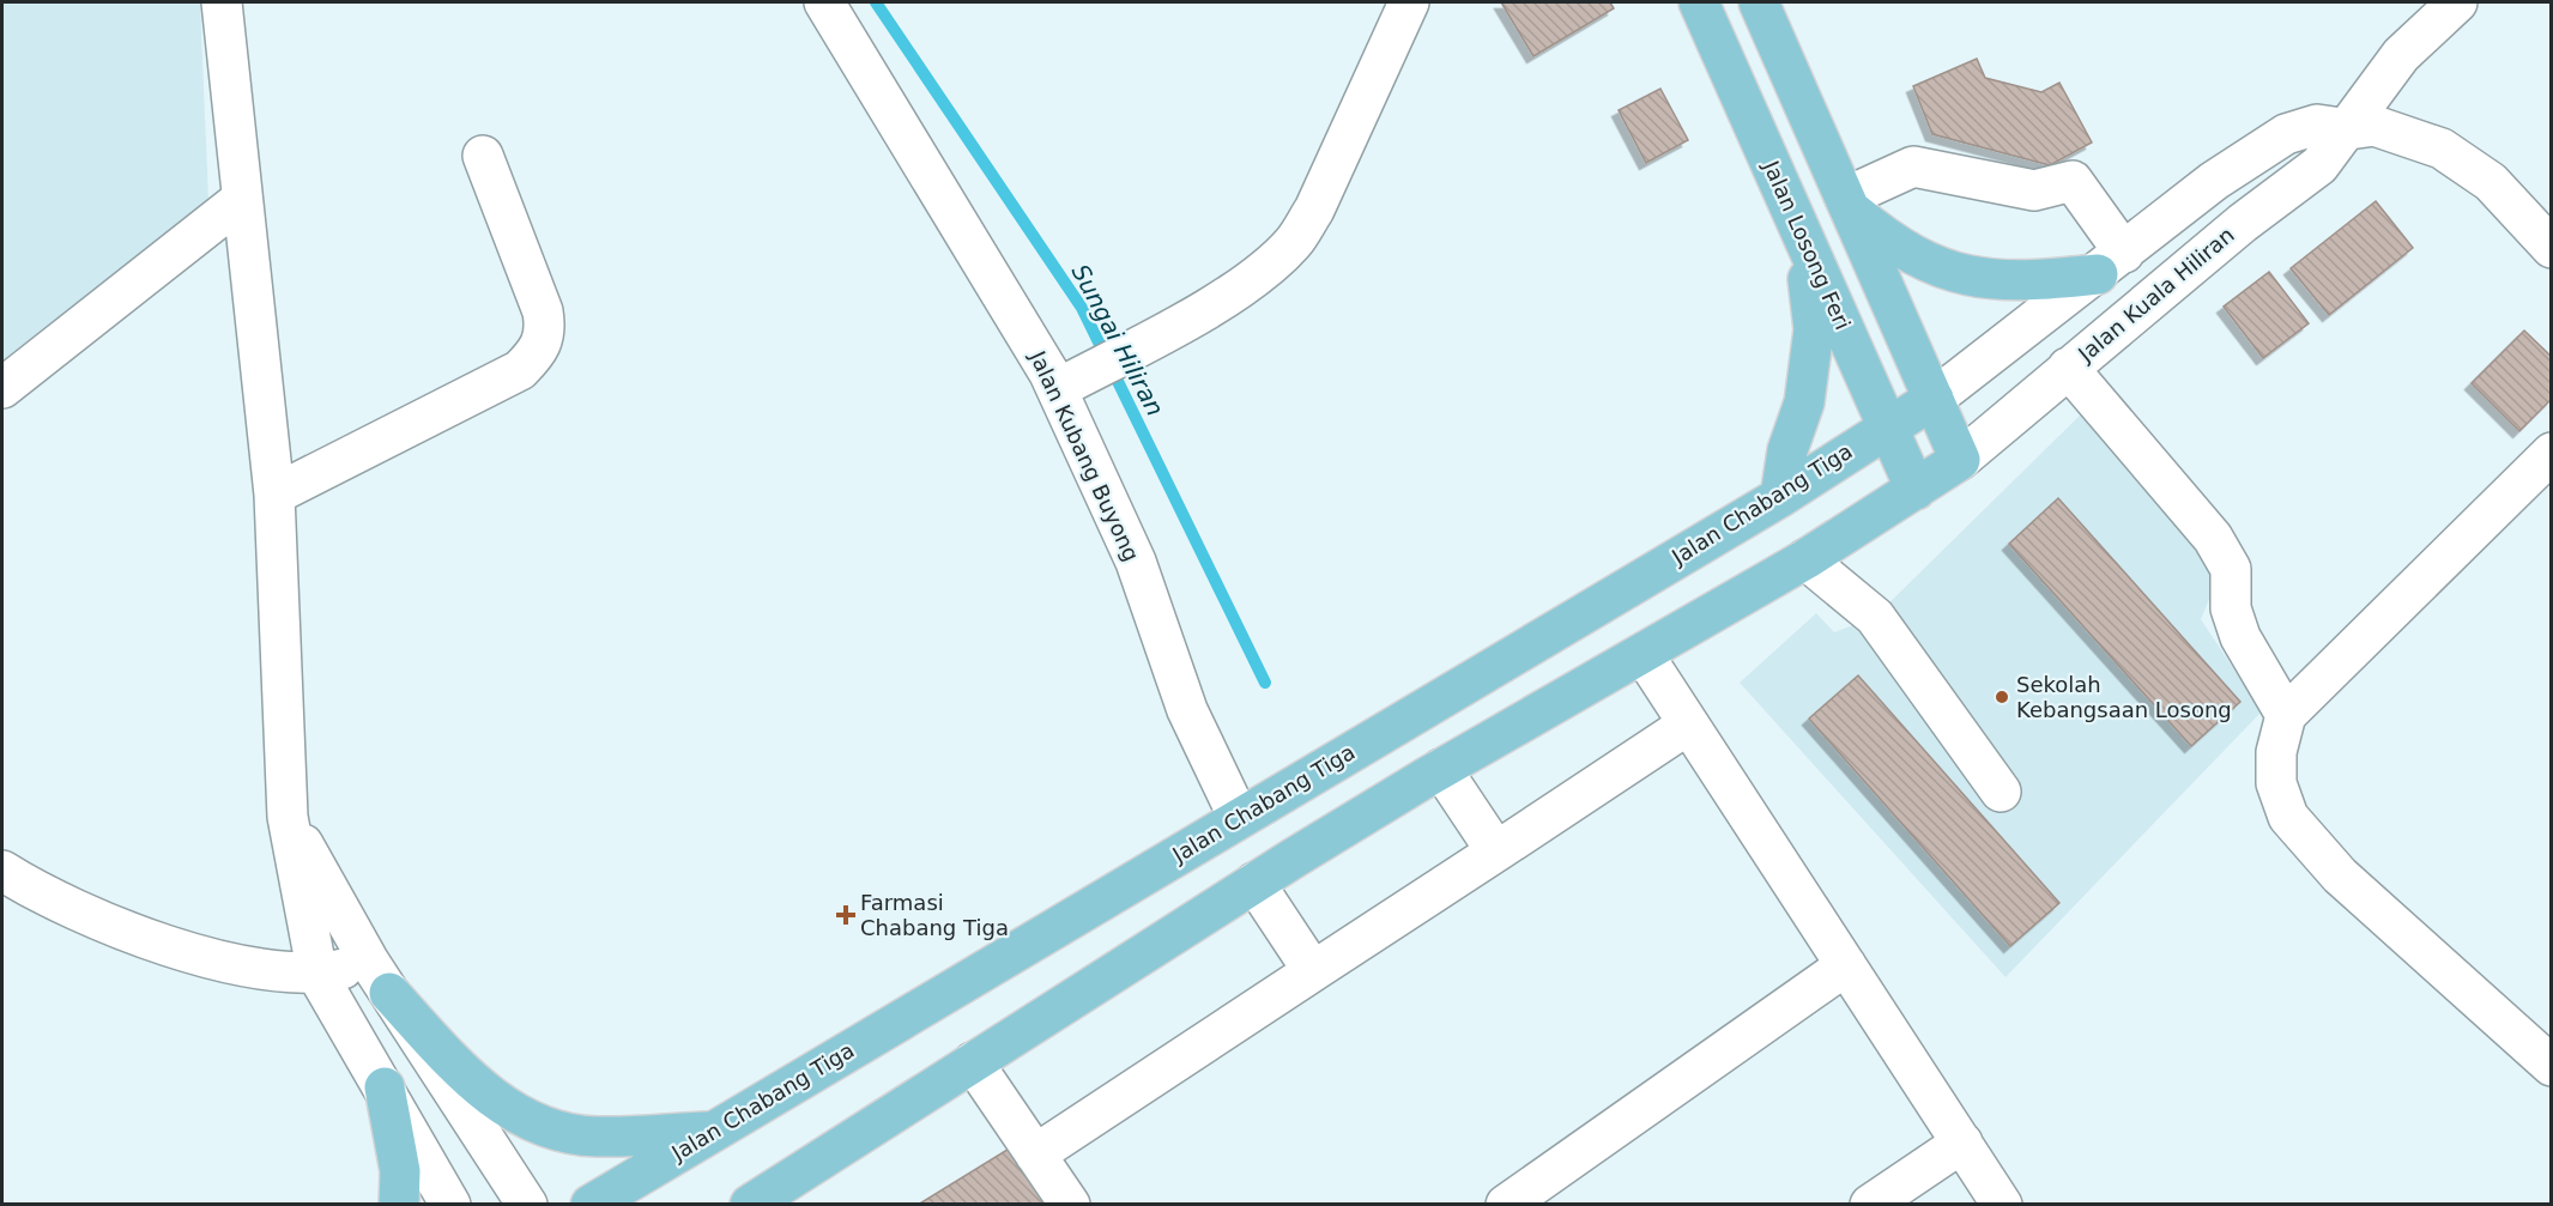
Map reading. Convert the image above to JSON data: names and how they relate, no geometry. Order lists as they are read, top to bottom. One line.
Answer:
{"streets":{"main road":["Jalan Losong Feri","Jalan Chabang Tiga"],"street":["Jalan Kuala Hiliran","Jalan Kubang Buyong"]},"crossings":[["Jalan Losong Feri","Jalan Chabang Tiga"],["Jalan Kubang Buyong","Jalan Chabang Tiga"]],"water":["Sungai Hiliran"],"places":{"other":["Sekolah Kebangsaan Losong"],"health":["Farmasi Chabang Tiga"]}}
